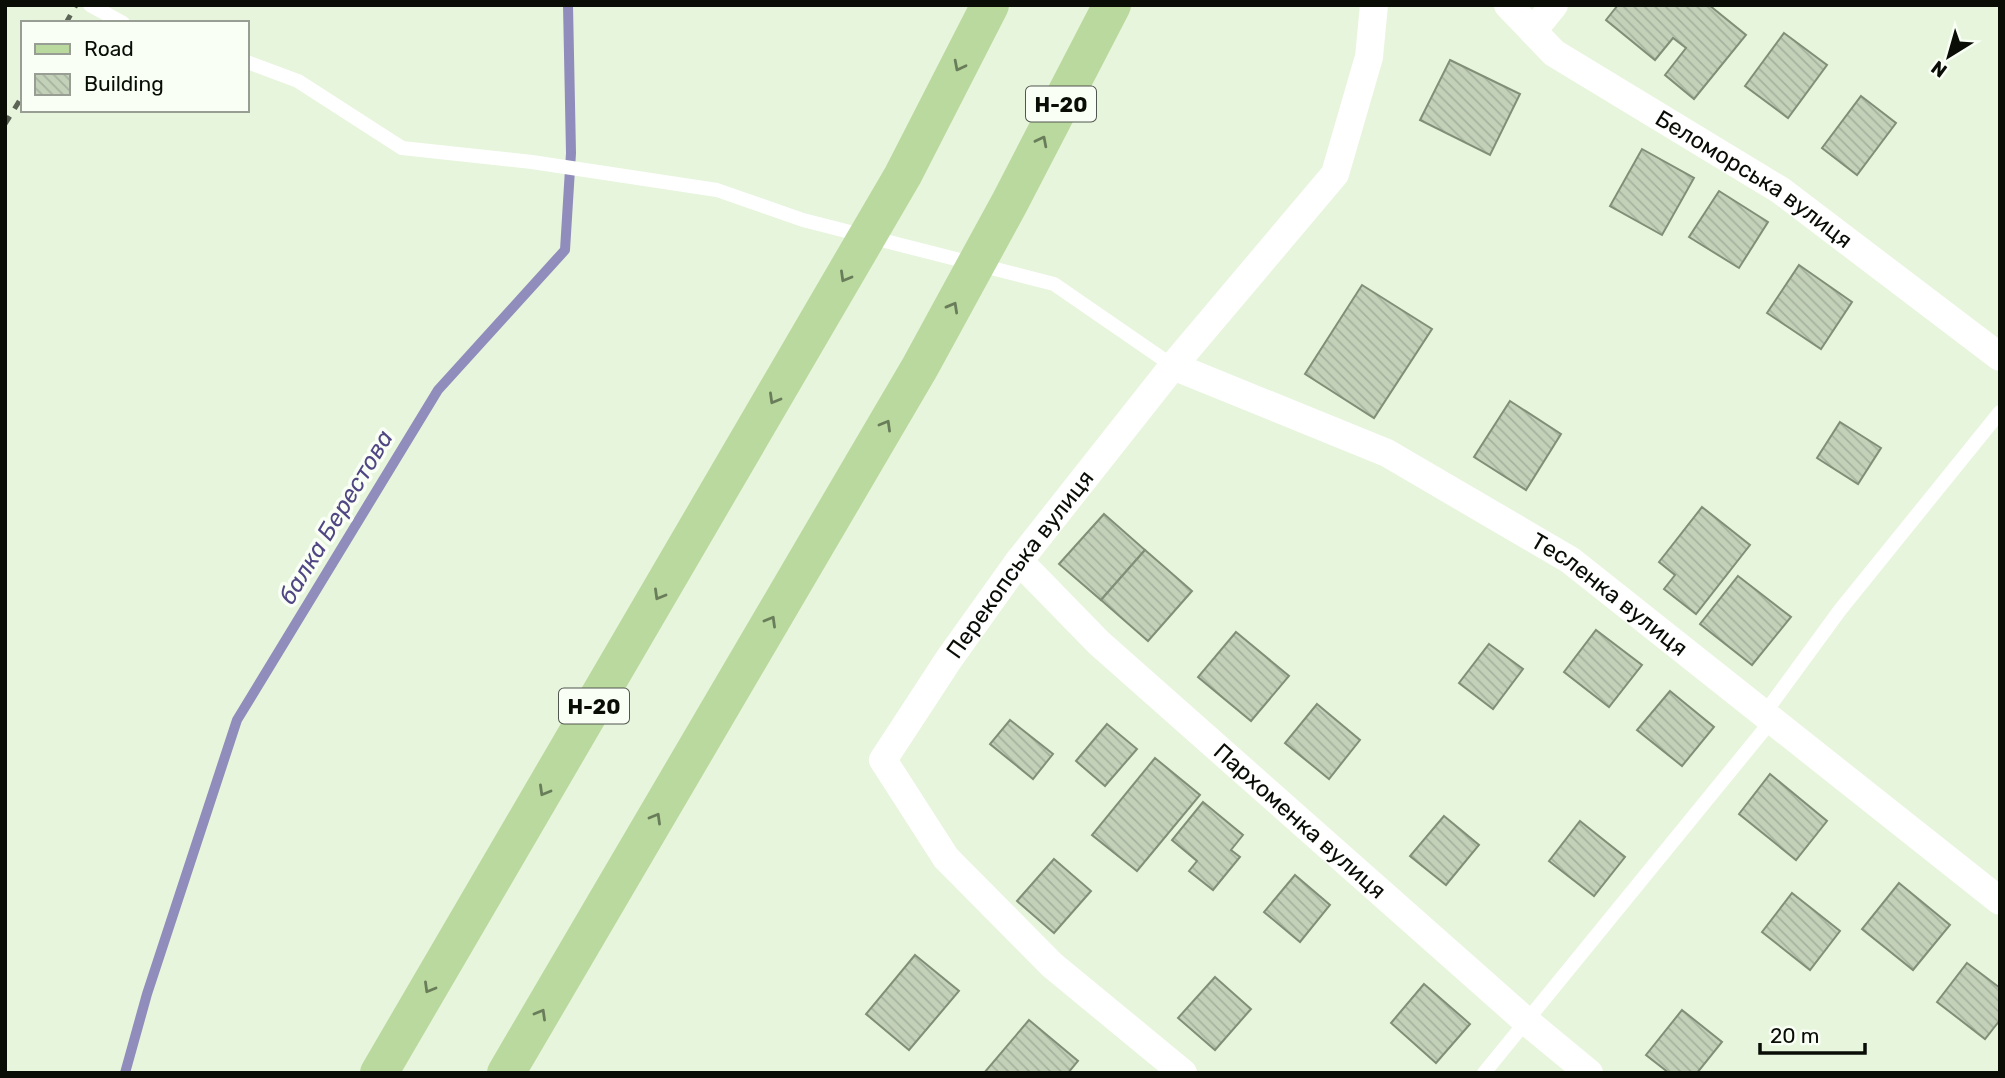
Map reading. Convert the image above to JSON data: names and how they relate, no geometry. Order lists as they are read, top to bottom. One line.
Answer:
{"streets":{"main road":["Н-20"],"street":["Беломорська вулиця","Перекопська вулиця","Тесленка вулиця","Пархоменка вулиця"]},"crossings":[["Перекопська вулиця","Тесленка вулиця"],["Перекопська вулиця","Пархоменка вулиця"]],"water":["балка Берестова"],"legend":["Road","Building"],"scale_bar":"20 m","north":"bottom left"}
